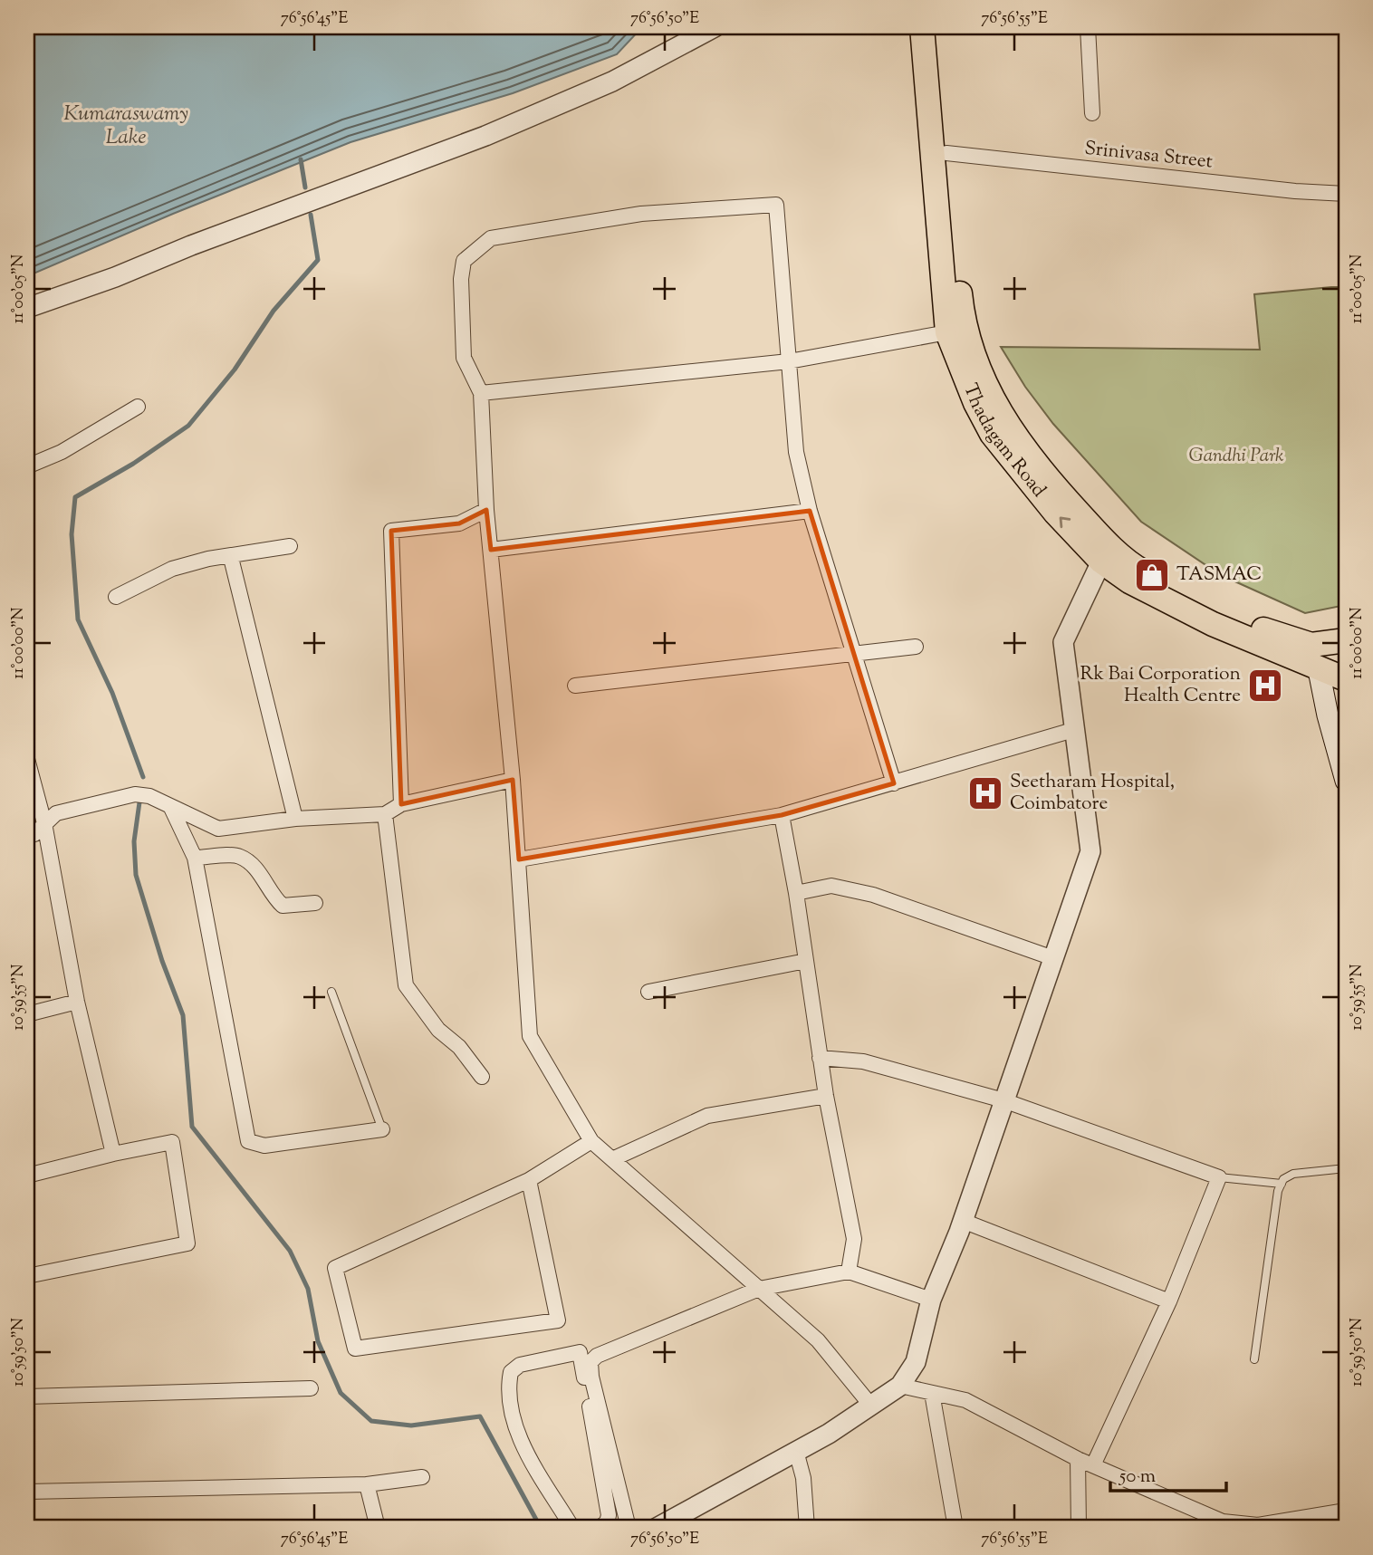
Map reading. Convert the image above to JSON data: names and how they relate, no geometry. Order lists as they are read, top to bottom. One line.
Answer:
{"streets":{"main road":["Thadagam Road"],"street":["Srinivasa Street"]},"crossings":[["Srinivasa Street","Thadagam Road"]],"water":["Kumaraswamy Lake"],"parks":["Gandhi Park"],"places":{"shop":["TASMAC"],"hospital":["Rk Bai Corporation Health Centre","Seetharam Hospital, Coimbatore"]},"scale_bar":"50 m","coordinates":["76°56'45\"E","76°56'50\"E","76°56'55\"E","11°00'05\"N","11°00'00\"N","10°59'55\"N","10°59'50\"N"]}
